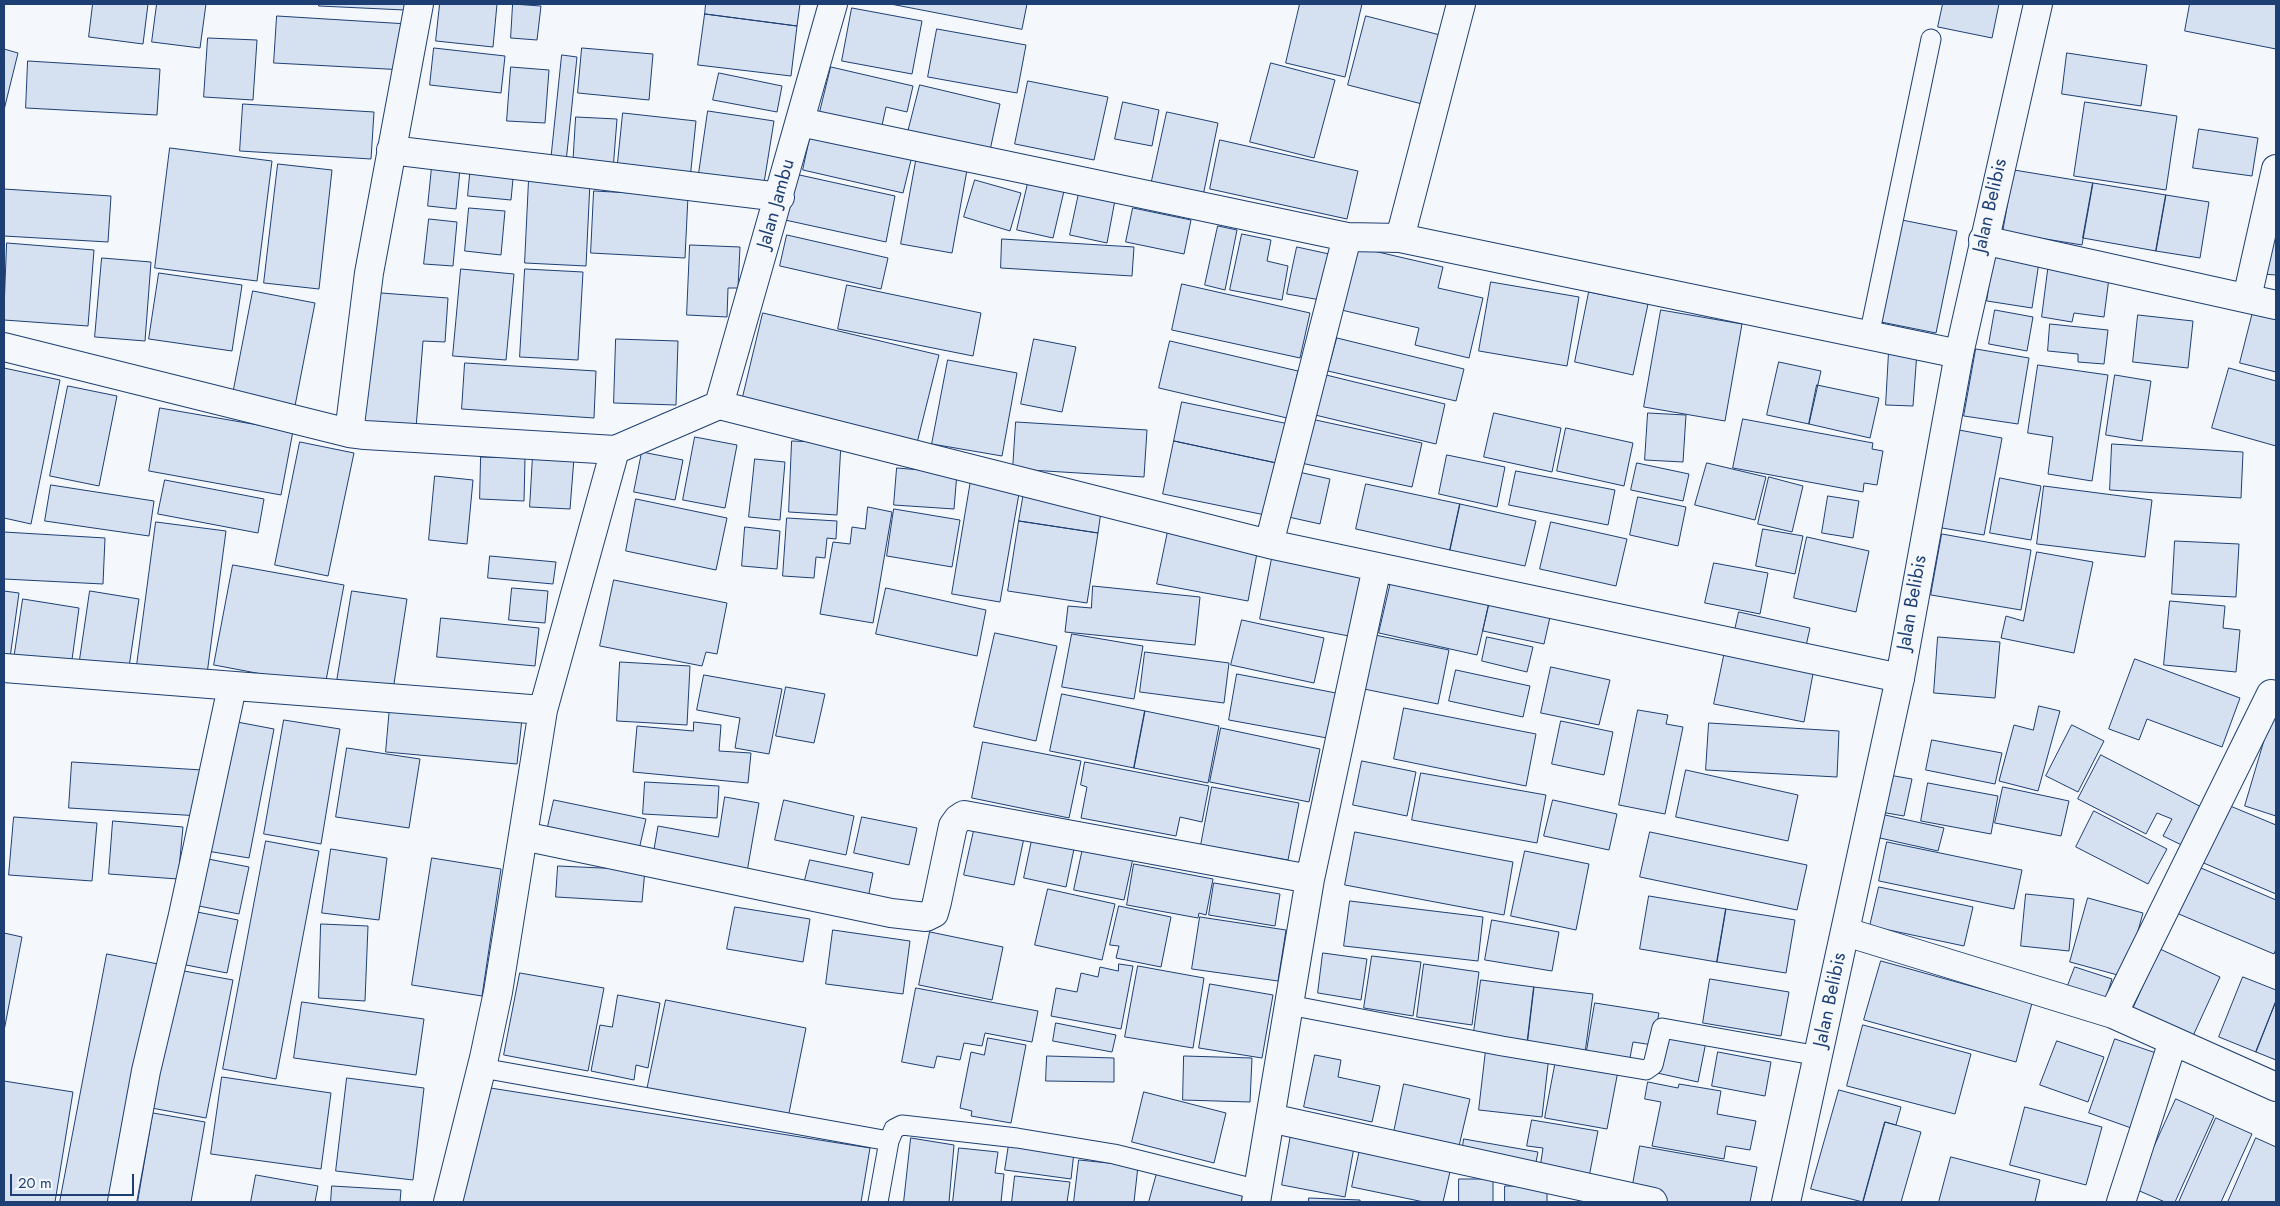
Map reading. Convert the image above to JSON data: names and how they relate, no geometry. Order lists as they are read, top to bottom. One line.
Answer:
{"streets":{"street":["Jalan Jambu","Jalan Belibis"]},"scale_bar":"20 m"}
